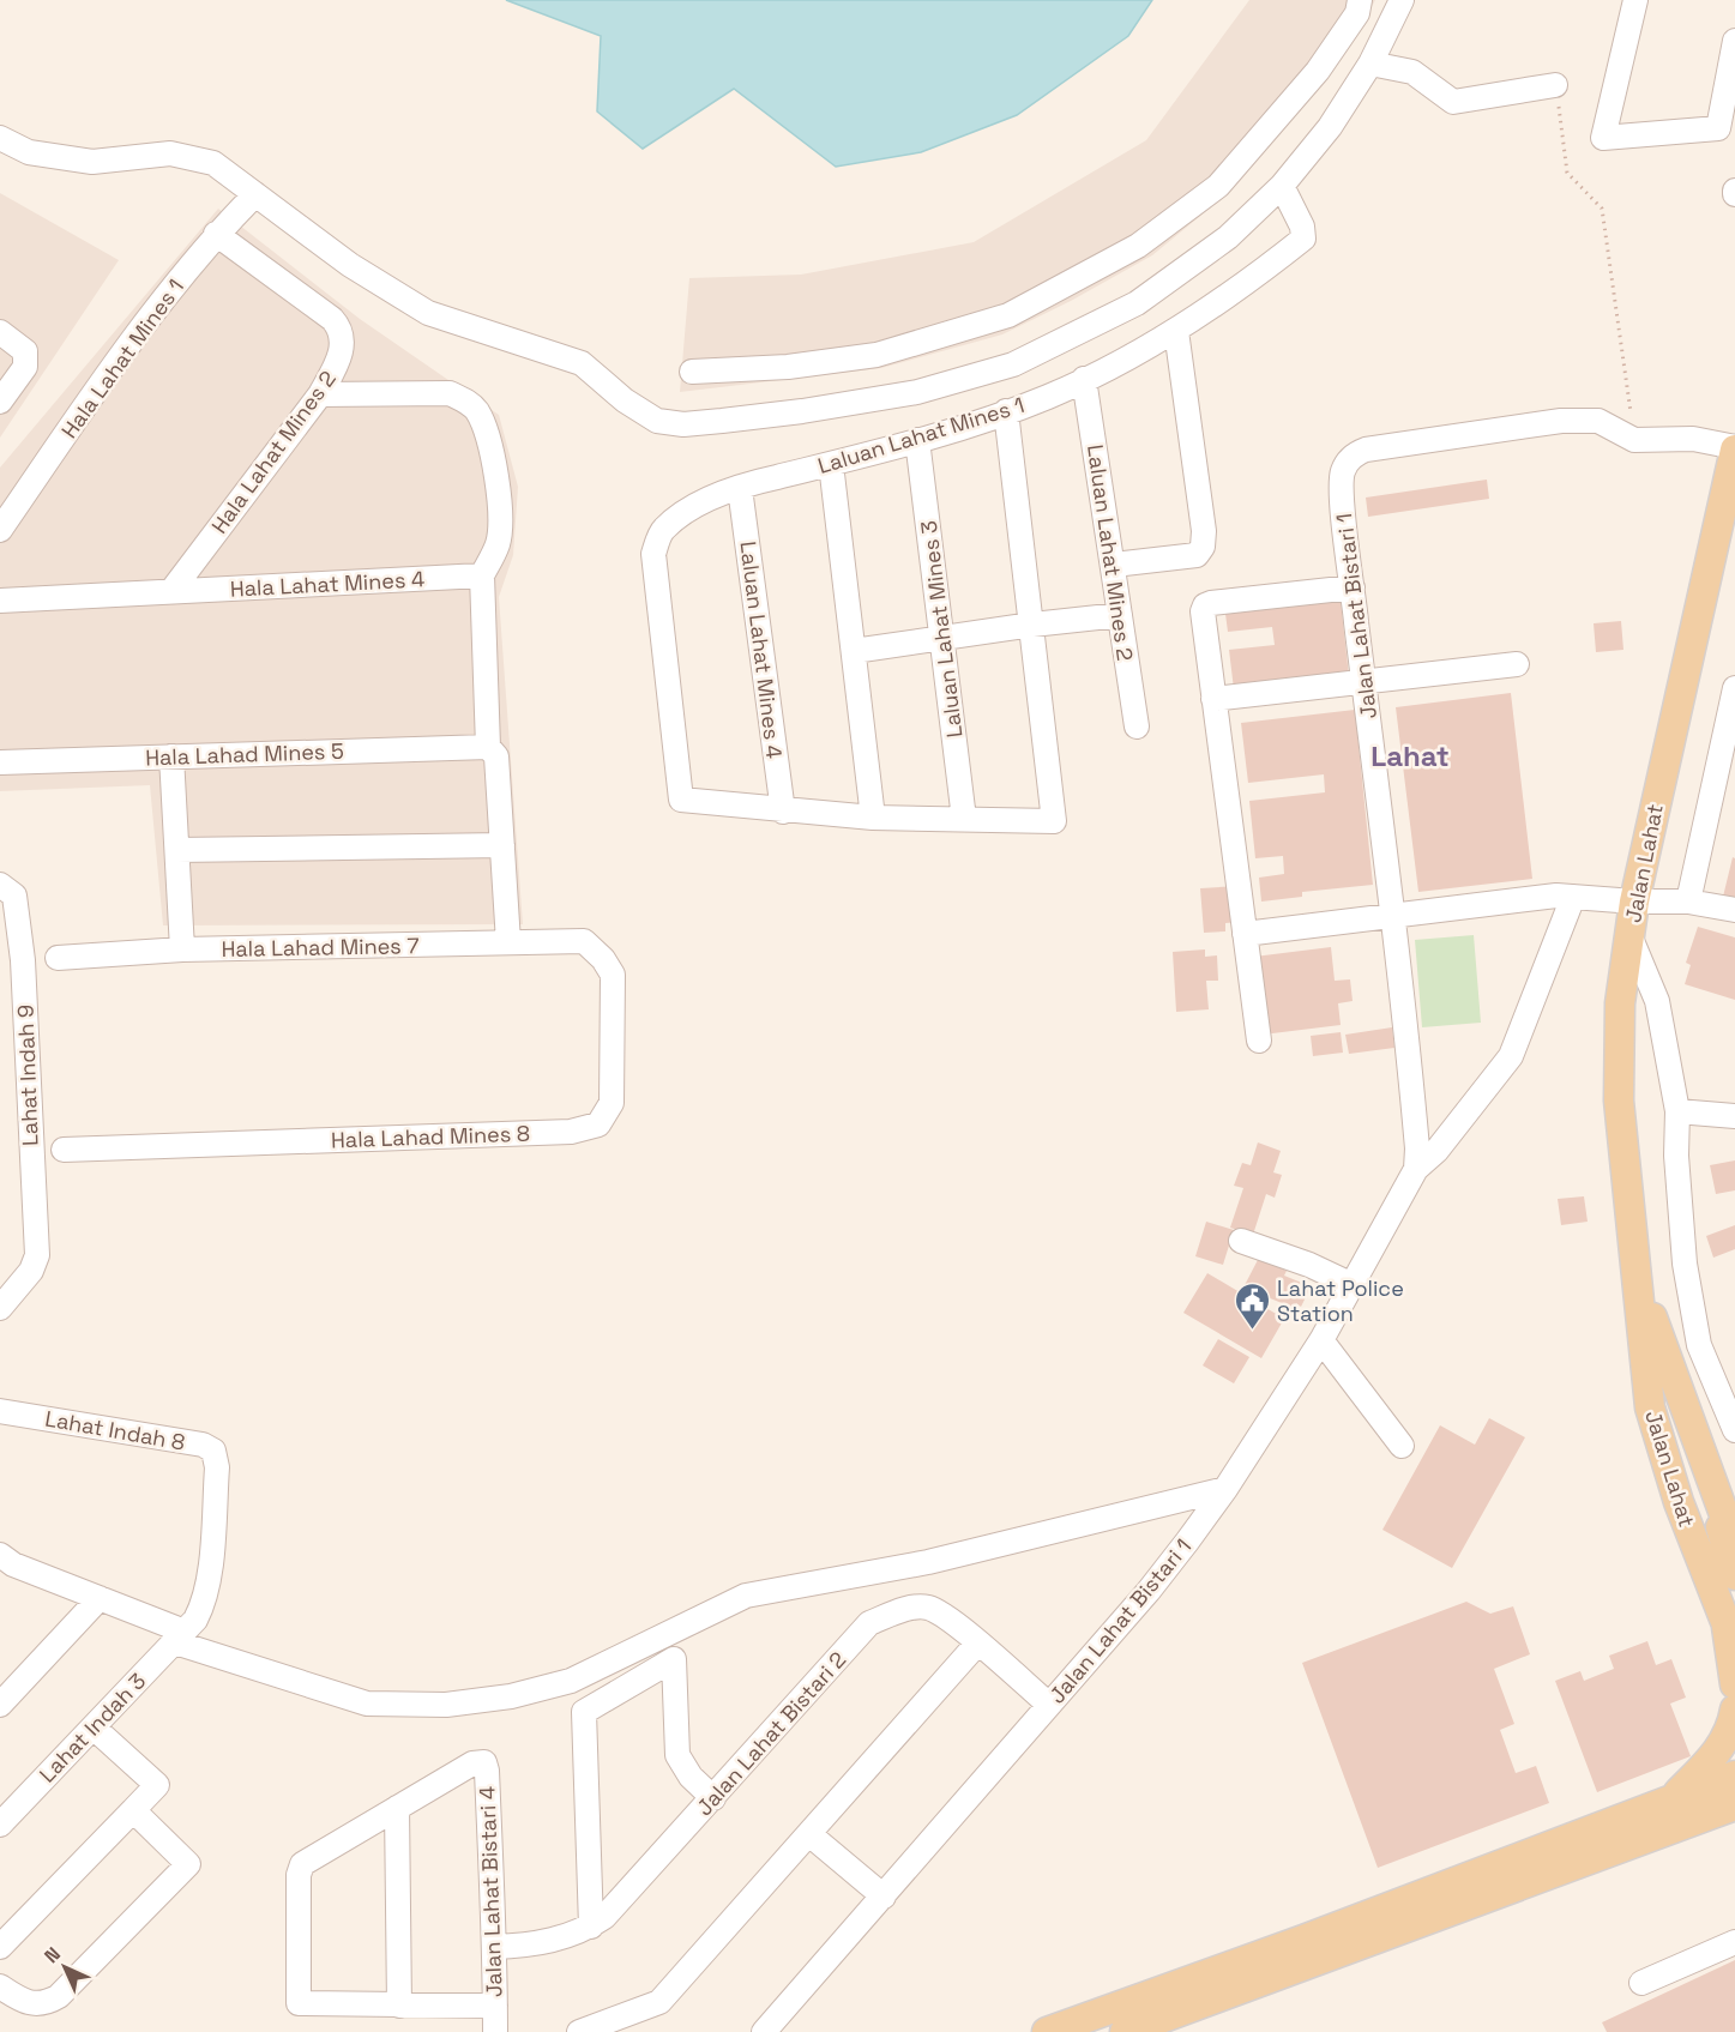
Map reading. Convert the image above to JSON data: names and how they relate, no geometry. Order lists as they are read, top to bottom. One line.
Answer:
{"streets":{"main road":["Jalan Lahat"],"street":["Hala Lahat Mines 1","Laluan Lahat Mines 1","Hala Lahat Mines 2","Laluan Lahat Mines 2","Hala Lahat Mines 4","Jalan Lahat Bistari 1","Laluan Lahat Mines 3","Laluan Lahat Mines 4","Hala Lahad Mines 5","Hala Lahad Mines 7","Lahat Indah 9","Hala Lahad Mines 8","Lahat Indah 8","Lahat Indah 3","Jalan Lahat Bistari 2","Jalan Lahat Bistari 4"]},"crossings":[["Hala Lahat Mines 1","Hala Lahat Mines 2"],["Laluan Lahat Mines 1","Laluan Lahat Mines 2"],["Laluan Lahat Mines 1","Laluan Lahat Mines 3"],["Laluan Lahat Mines 1","Laluan Lahat Mines 4"],["Hala Lahat Mines 2","Hala Lahat Mines 4"],["Jalan Lahat Bistari 1","Jalan Lahat"],["Jalan Lahat Bistari 1","Jalan Lahat Bistari 2"],["Hala Lahad Mines 7","Hala Lahad Mines 8"],["Lahat Indah 8","Lahat Indah 3"],["Jalan Lahat Bistari 2","Jalan Lahat Bistari 4"]],"districts":["Lahat"],"places":{"public building":["Lahat Police Station"]},"north":"top left"}
